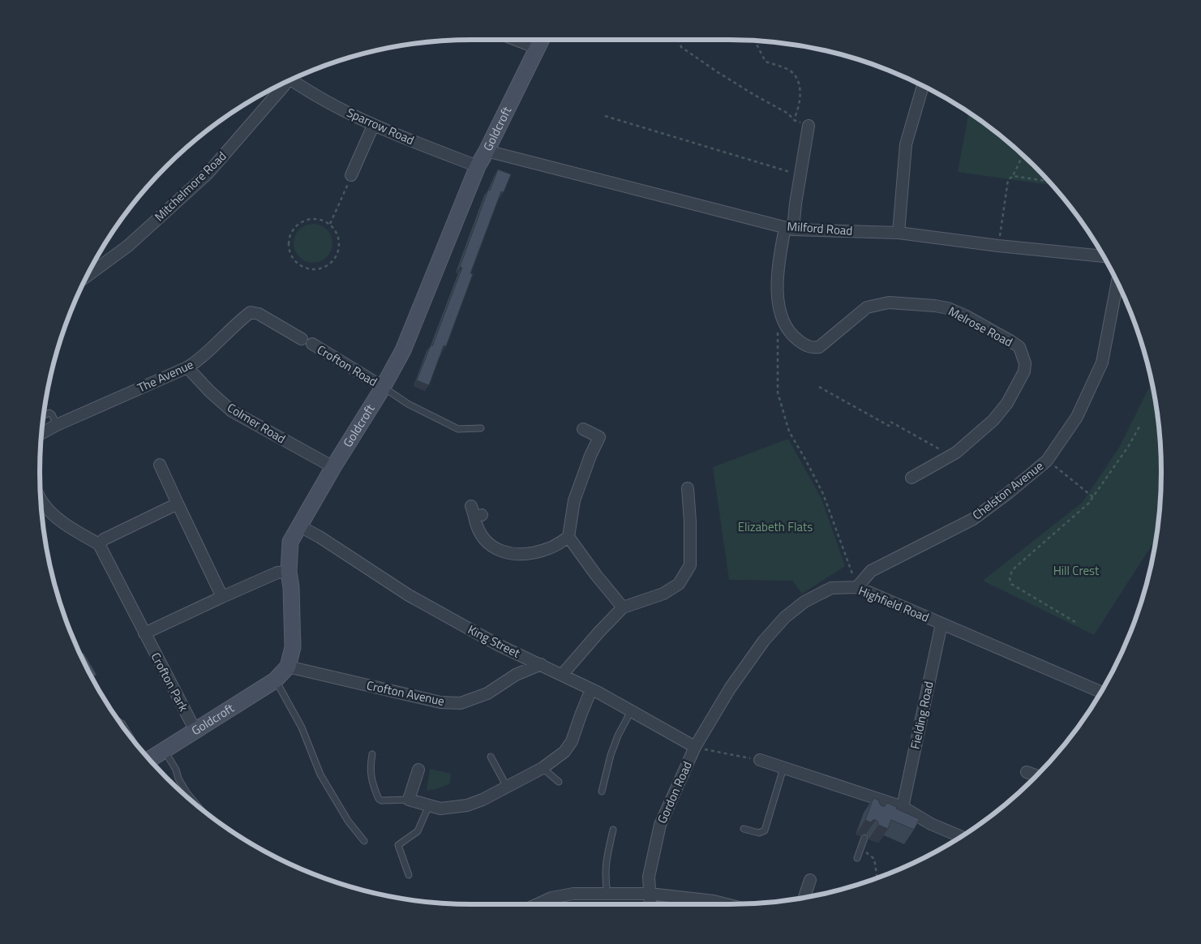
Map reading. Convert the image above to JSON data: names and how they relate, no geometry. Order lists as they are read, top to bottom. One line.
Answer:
{"streets":{"street":["Sparrow Road","Goldcroft","Mitchelmore Road","Milford Road","Melrose Road","Crofton Road","The Avenue","Colmer Road","Chelston Avenue","Highfield Road","King Street","Crofton Park","Crofton Avenue","Fielding Road","Gordon Road"]},"crossings":[["Sparrow Road","Goldcroft"],["Goldcroft","Milford Road"],["Goldcroft","Crofton Road"],["Goldcroft","Colmer Road"],["Goldcroft","King Street"],["Goldcroft","Crofton Park"],["Goldcroft","Crofton Avenue"],["Milford Road","Melrose Road"],["Crofton Road","The Avenue"],["The Avenue","Colmer Road"],["Chelston Avenue","Highfield Road"],["Highfield Road","King Street"],["Highfield Road","Fielding Road"],["Highfield Road","Gordon Road"],["King Street","Crofton Avenue"],["King Street","Gordon Road"]],"parks":["Elizabeth Flats","Hill Crest"]}
